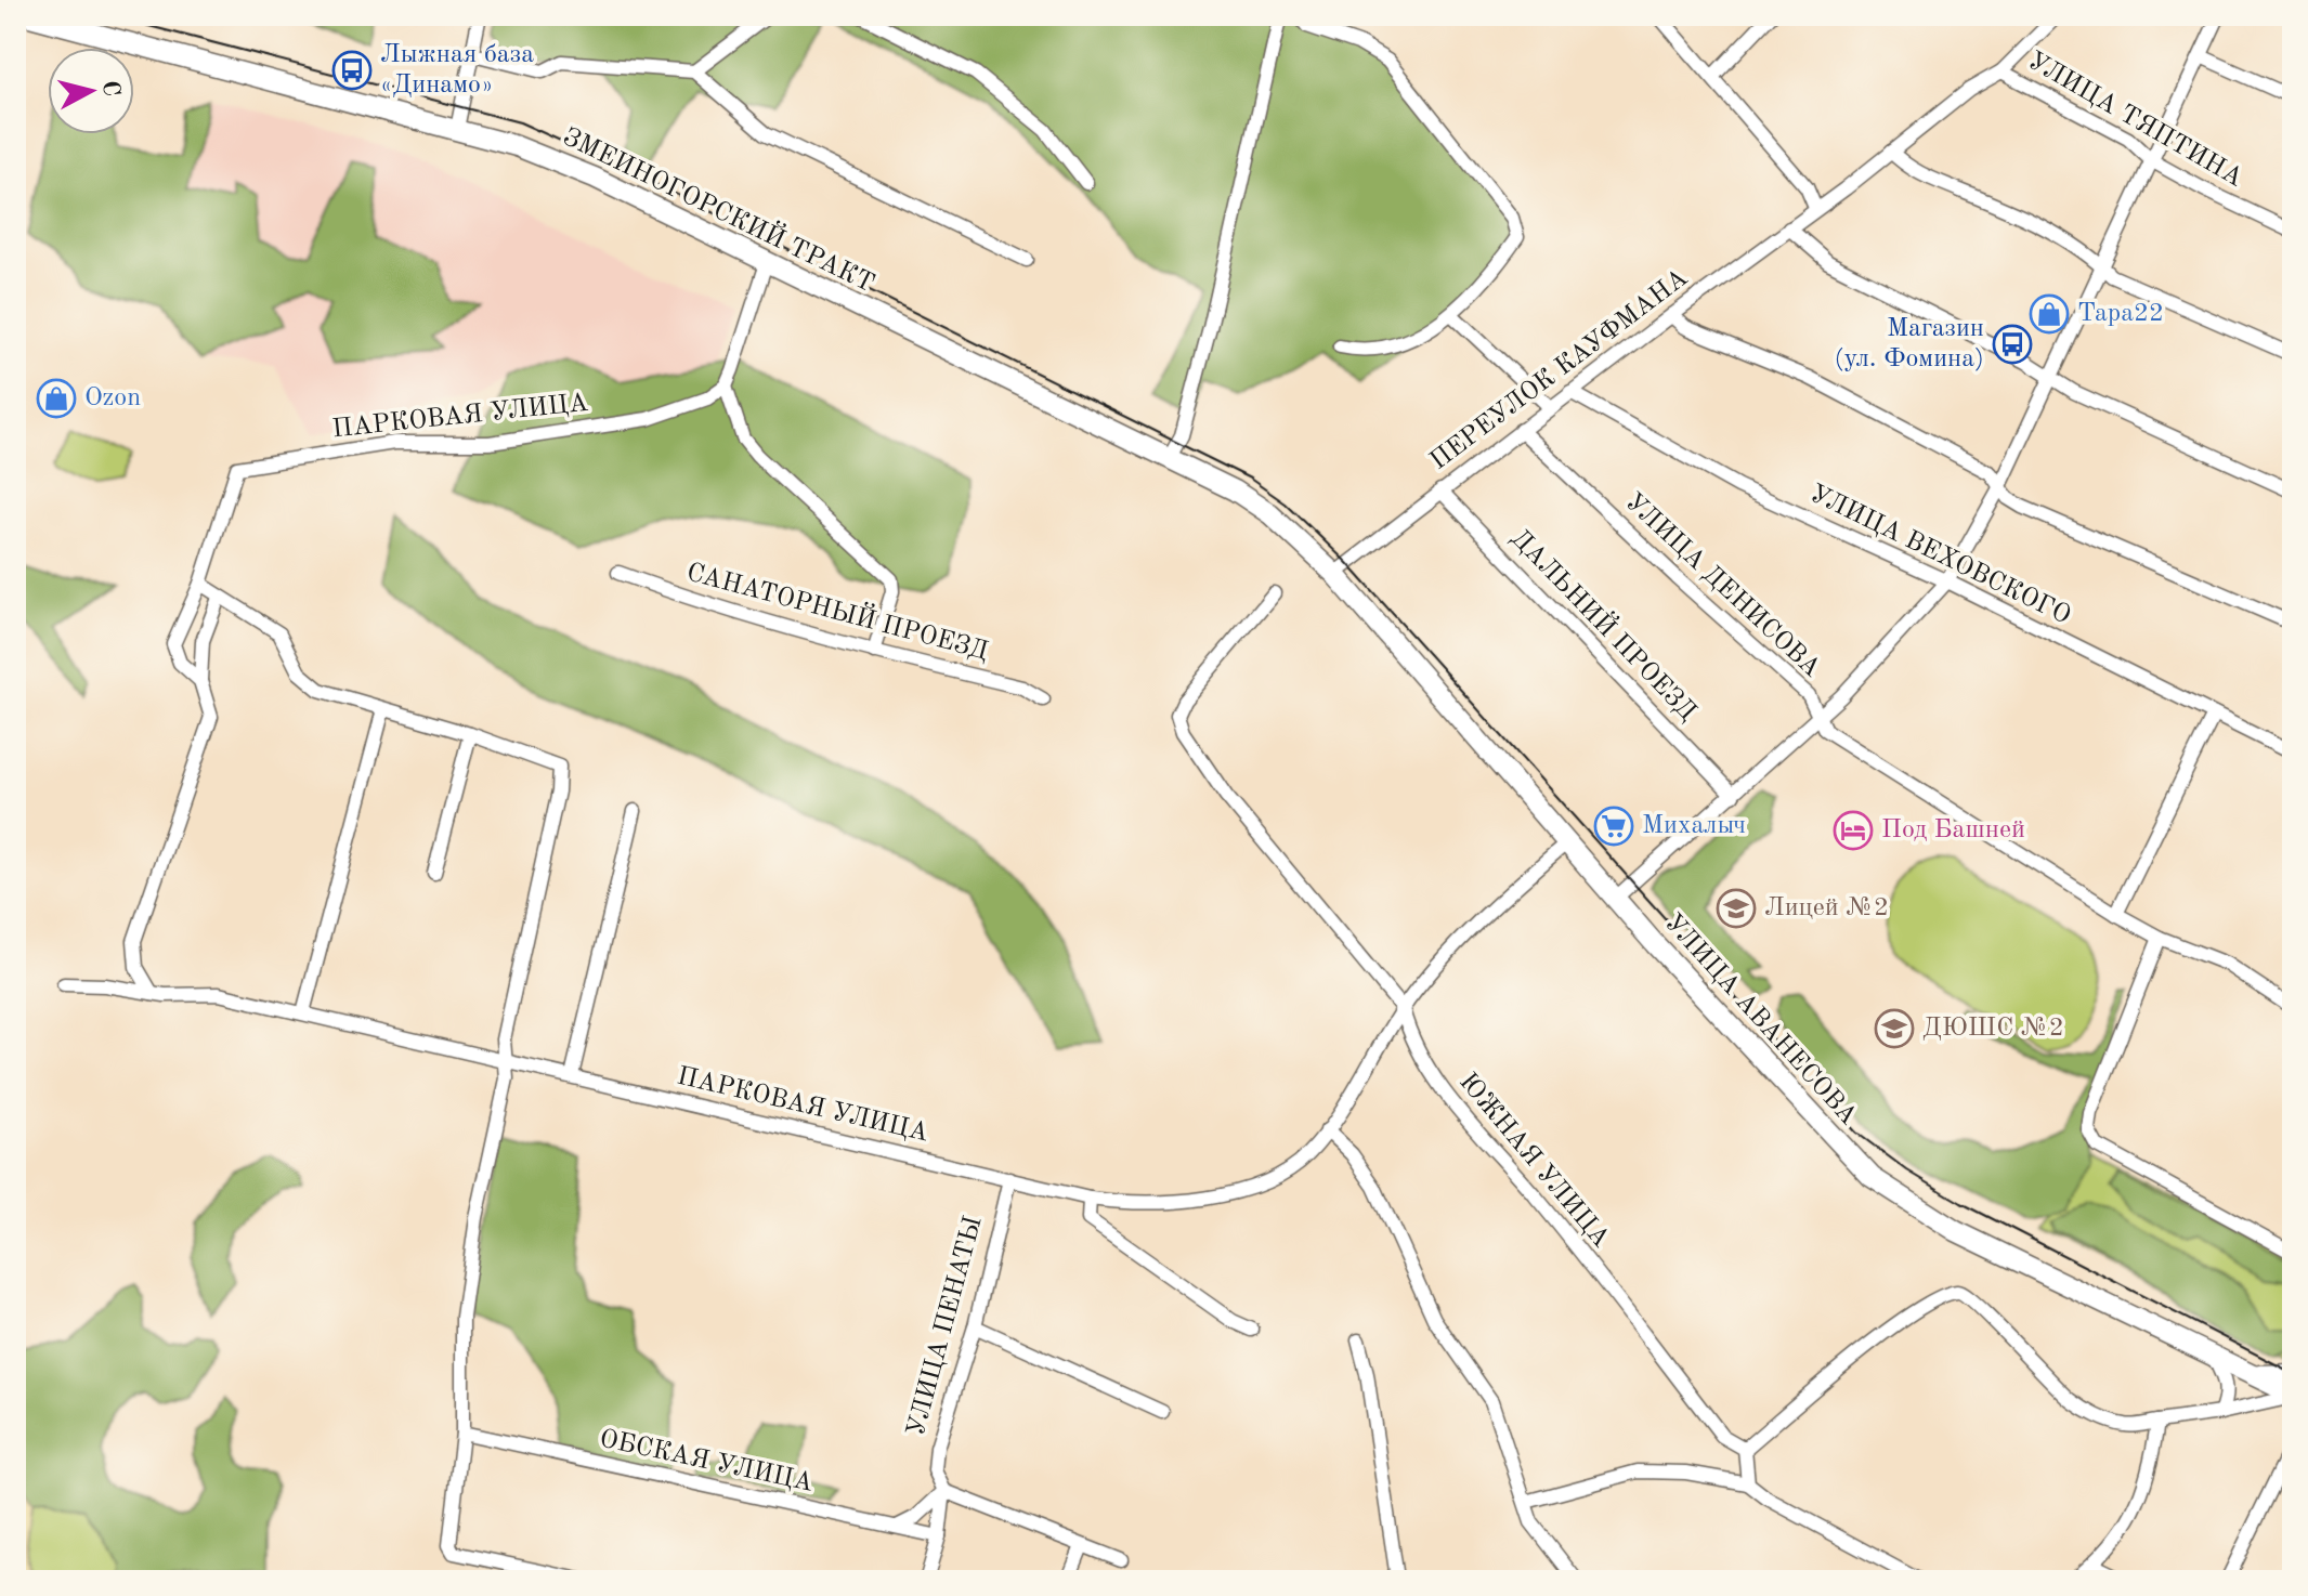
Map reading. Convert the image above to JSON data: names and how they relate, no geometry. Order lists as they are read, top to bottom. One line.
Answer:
{"streets":{"highway":["ЗМЕИНОГОРСКИЙ ТРАКТ","УЛИЦА АВАНЕСОВА"],"street":["УЛИЦА ТЯПТИНА","ПЕРЕУЛОК КАУФМАНА","ПАРКОВАЯ УЛИЦА","УЛИЦА ВЕХОВСКОГО","УЛИЦА ДЕНИСОВА","САНАТОРНЫЙ ПРОЕЗД","ДАЛЬНИЙ ПРОЕЗД","ЮЖНАЯ УЛИЦА","УЛИЦА ПЕНАТЫ","ОБСКАЯ УЛИЦА"]},"crossings":[["УЛИЦА ТЯПТИНА","ПЕРЕУЛОК КАУФМАНА"],["ЗМЕИНОГОРСКИЙ ТРАКТ","ПЕРЕУЛОК КАУФМАНА"],["ЗМЕИНОГОРСКИЙ ТРАКТ","УЛИЦА АВАНЕСОВА"],["ПЕРЕУЛОК КАУФМАНА","УЛИЦА ВЕХОВСКОГО"],["ПЕРЕУЛОК КАУФМАНА","УЛИЦА ДЕНИСОВА"],["ПЕРЕУЛОК КАУФМАНА","ДАЛЬНИЙ ПРОЕЗД"],["ПЕРЕУЛОК КАУФМАНА","УЛИЦА АВАНЕСОВА"],["ПАРКОВАЯ УЛИЦА","УЛИЦА АВАНЕСОВА"],["ПАРКОВАЯ УЛИЦА","ЮЖНАЯ УЛИЦА"],["ПАРКОВАЯ УЛИЦА","УЛИЦА ПЕНАТЫ"],["УЛИЦА ПЕНАТЫ","ОБСКАЯ УЛИЦА"]],"places":{"bus stop":["Лыжная база «Динамо»","Магазин (ул. Фомина)"],"shop":["Тара22","Ozon"],"supermarket":["Михалыч"],"hotel":["Под Башней"],"school or university":["Лицей №2","ДЮШС №2"]},"north":"right"}
